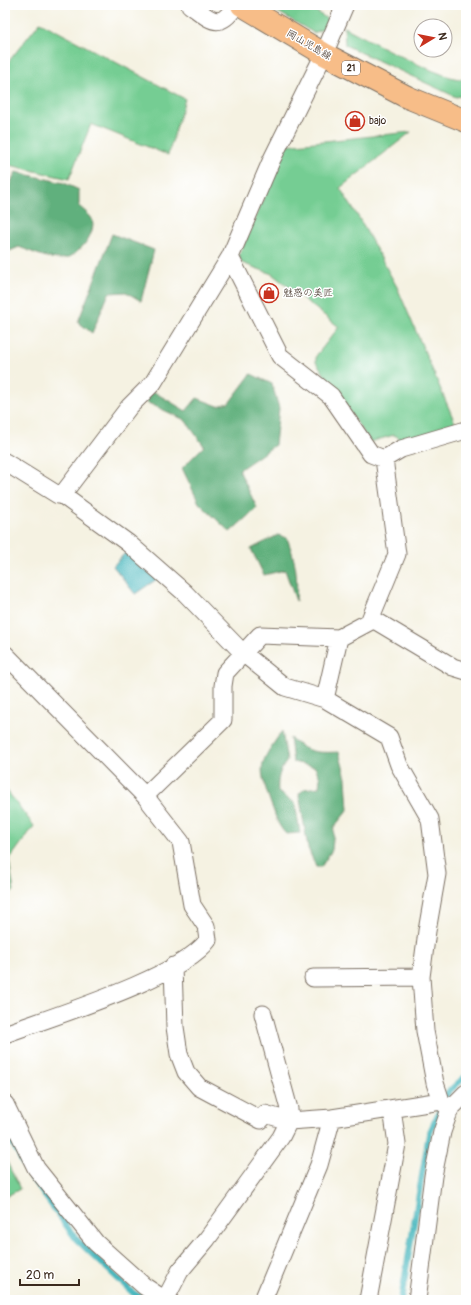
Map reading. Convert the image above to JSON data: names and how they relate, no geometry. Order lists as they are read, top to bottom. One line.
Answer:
{"streets":{"main road":["岡山児島線","21"]},"places":{"shop":["bajo","魅惑の美匠"]},"scale_bar":"20 m","north":"right"}
